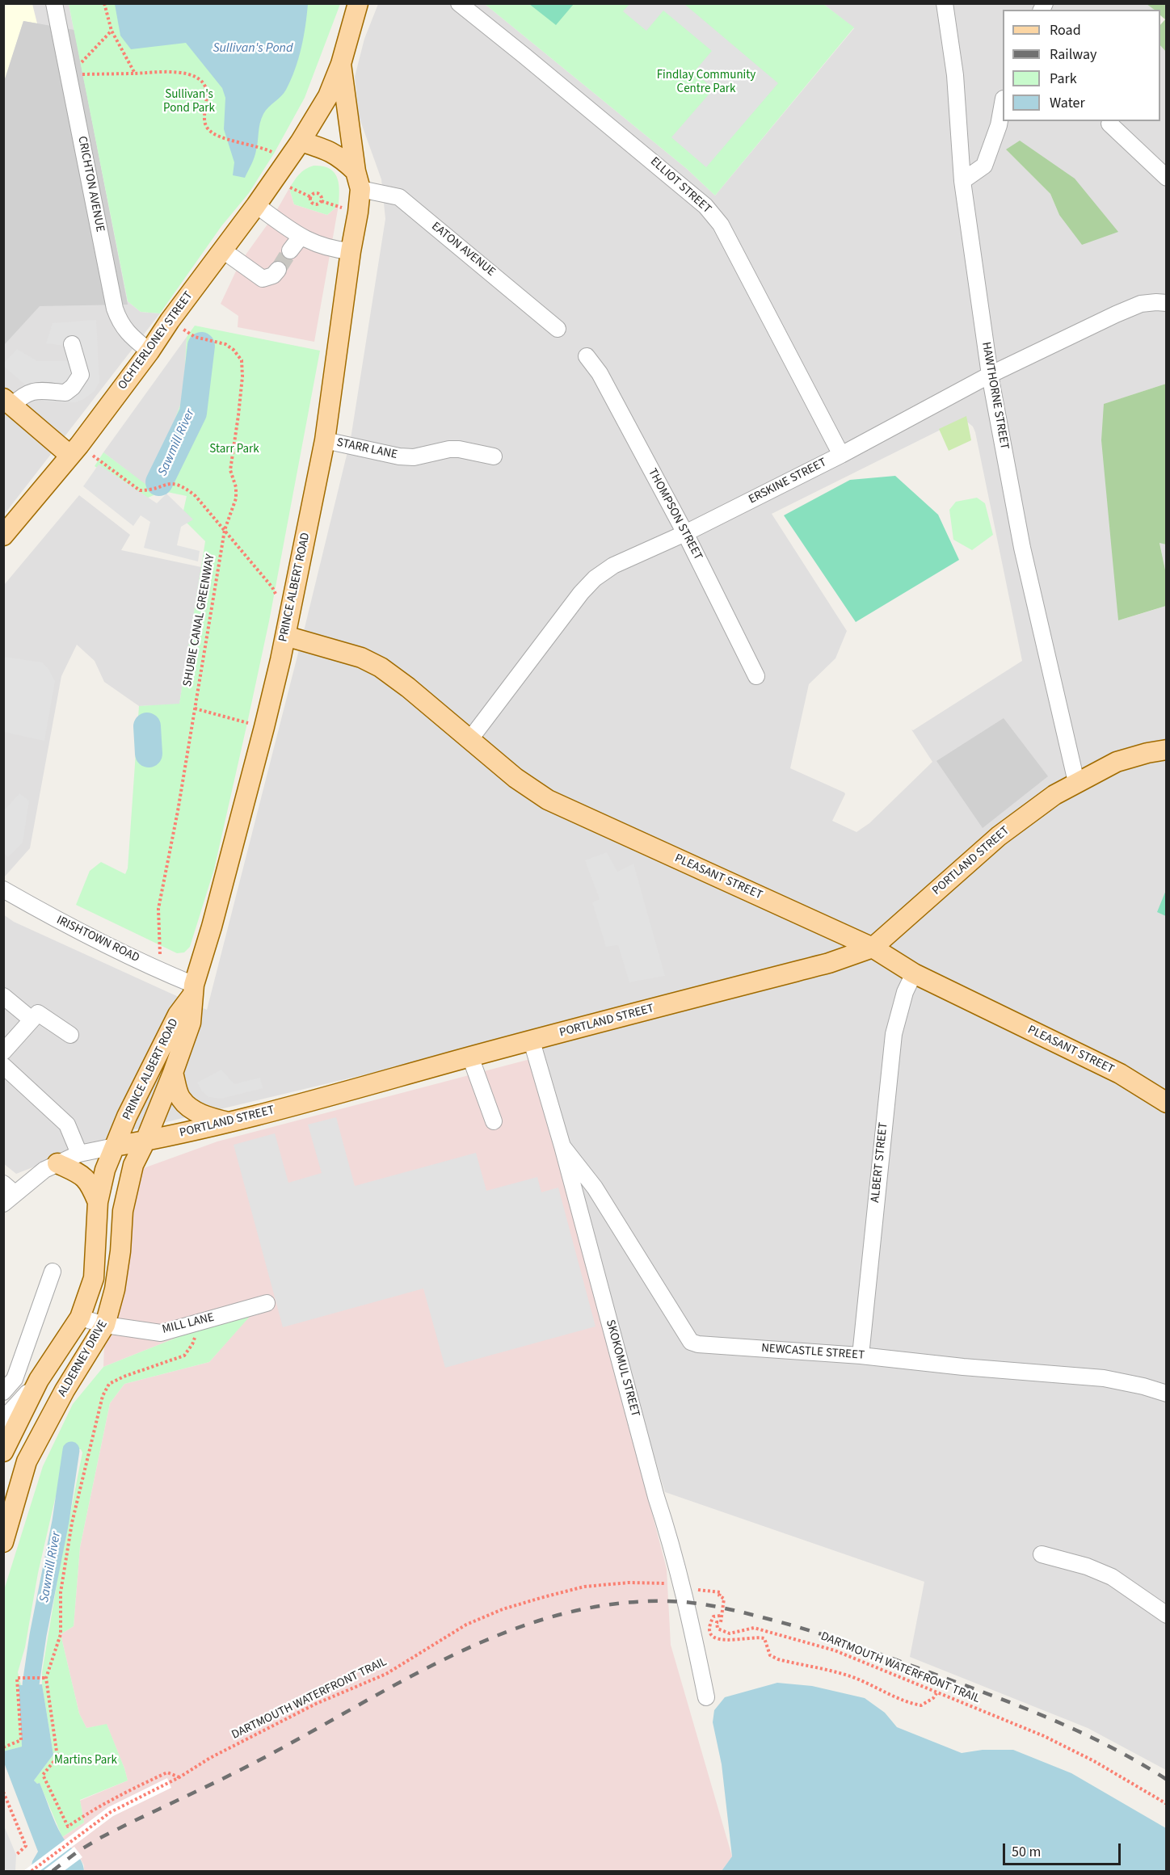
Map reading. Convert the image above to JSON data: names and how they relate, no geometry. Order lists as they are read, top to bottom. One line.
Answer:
{"streets":{"main road":["OCHTERLONEY STREET","PRINCE ALBERT ROAD","PORTLAND STREET","PLEASANT STREET","ALDERNEY DRIVE"],"street":["CRICHTON AVENUE","ELLIOT STREET","EATON AVENUE","HAWTHORNE STREET","STARR LANE","ERSKINE STREET","THOMPSON STREET","IRISHTOWN ROAD","ALBERT STREET","MILL LANE","NEWCASTLE STREET","SKOKOMUL STREET"],"path":["SHUBIE CANAL GREENWAY","DARTMOUTH WATERFRONT TRAIL"]},"crossings":[["CRICHTON AVENUE","OCHTERLONEY STREET"],["ELLIOT STREET","ERSKINE STREET"],["EATON AVENUE","PRINCE ALBERT ROAD"],["OCHTERLONEY STREET","PRINCE ALBERT ROAD"],["OCHTERLONEY STREET","SHUBIE CANAL GREENWAY"],["HAWTHORNE STREET","ERSKINE STREET"],["HAWTHORNE STREET","PORTLAND STREET"],["STARR LANE","PRINCE ALBERT ROAD"],["ERSKINE STREET","THOMPSON STREET"],["ERSKINE STREET","PLEASANT STREET"],["PRINCE ALBERT ROAD","PORTLAND STREET"],["PRINCE ALBERT ROAD","PLEASANT STREET"],["PRINCE ALBERT ROAD","IRISHTOWN ROAD"],["PRINCE ALBERT ROAD","ALDERNEY DRIVE"],["SHUBIE CANAL GREENWAY","IRISHTOWN ROAD"],["PORTLAND STREET","PLEASANT STREET"],["PORTLAND STREET","ALDERNEY DRIVE"],["PORTLAND STREET","SKOKOMUL STREET"],["PLEASANT STREET","ALBERT STREET"],["ALBERT STREET","NEWCASTLE STREET"],["MILL LANE","ALDERNEY DRIVE"],["NEWCASTLE STREET","SKOKOMUL STREET"],["SKOKOMUL STREET","DARTMOUTH WATERFRONT TRAIL"]],"water":["Sullivan's Pond","Sawmill River"],"parks":["Findlay Community Centre Park","Sullivan's Pond Park","Starr Park","Martins Park"],"legend":["Road","Railway","Park","Water"],"scale_bar":"50 m"}
